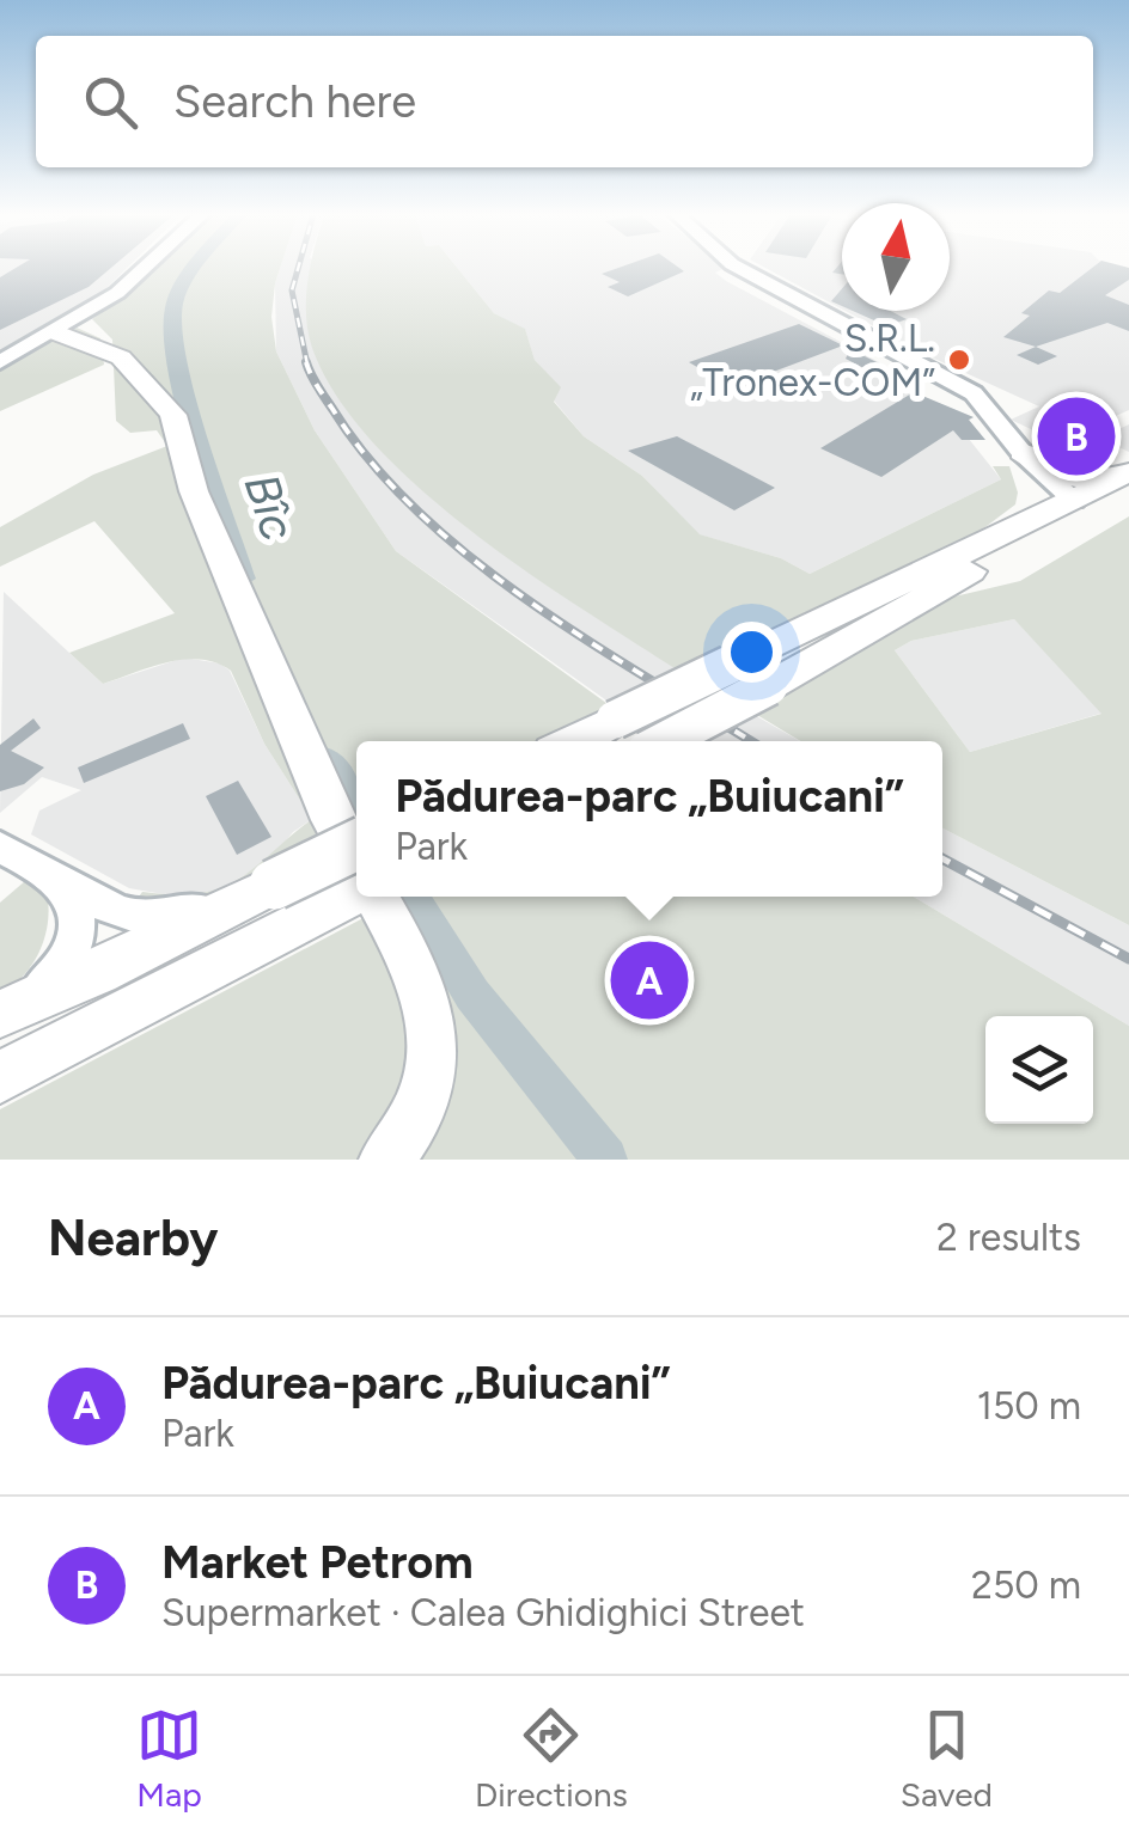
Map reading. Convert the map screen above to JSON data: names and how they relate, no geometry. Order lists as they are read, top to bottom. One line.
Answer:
{"water":["Bîc"],"places":["S.R.L. „Tronex-COM”"],"north":"top","page":{"search":"Search here","pins":["B","A"],"popup":["Pădurea-parc „Buiucani”","Park"],"heading":["Nearby","2 results"],"list":[{"mark":"A","name":"Pădurea-parc „Buiucani”","note":"Park","value":"150 m"},{"mark":"B","name":"Market Petrom","note":"Supermarket · Calea Ghidighici Street","value":"250 m"}],"nav":["Map","Directions","Saved"]}}
